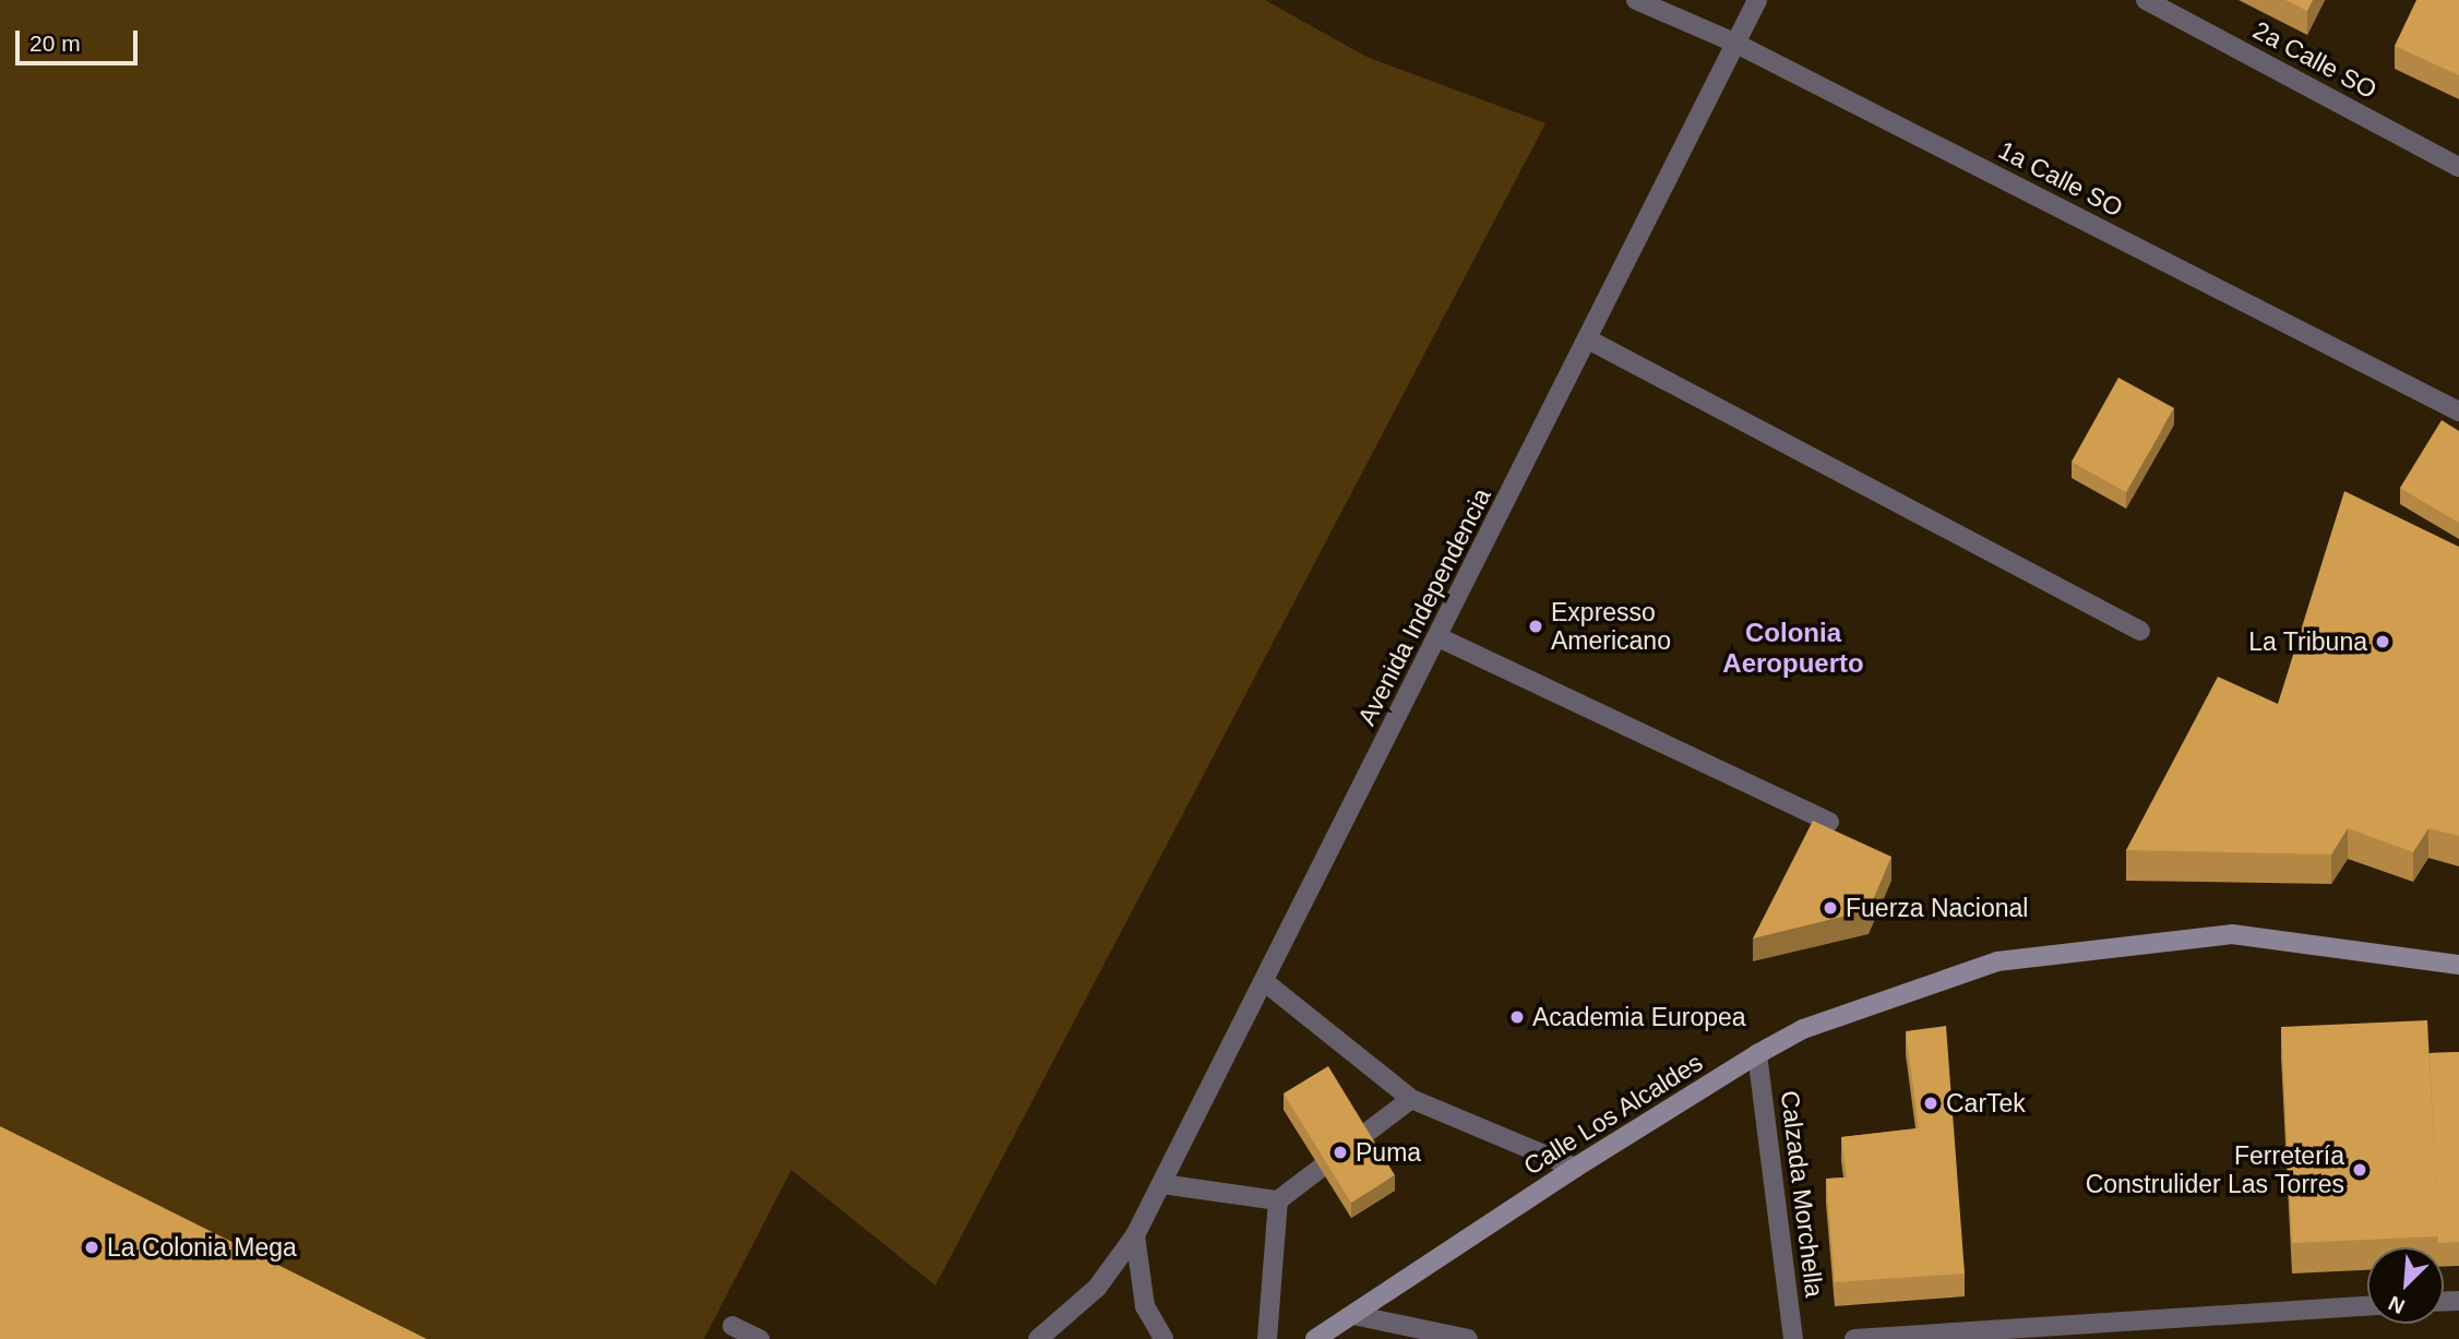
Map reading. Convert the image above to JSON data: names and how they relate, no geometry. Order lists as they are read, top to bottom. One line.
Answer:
{"streets":{"main road":["Calle Los Alcaldes"],"street":["2a Calle SO","1a Calle SO","Avenida Independencia","Calzada Morchella"]},"crossings":[["1a Calle SO","Avenida Independencia"],["Calle Los Alcaldes","Calzada Morchella"]],"districts":["Colonia Aeropuerto"],"places":["Expresso Americano","La Tribuna","Fuerza Nacional","Academia Europea","CarTek","Puma","Ferretería Construlider Las Torres","La Colonia Mega"],"scale_bar":"20 m","north":"bottom left"}
